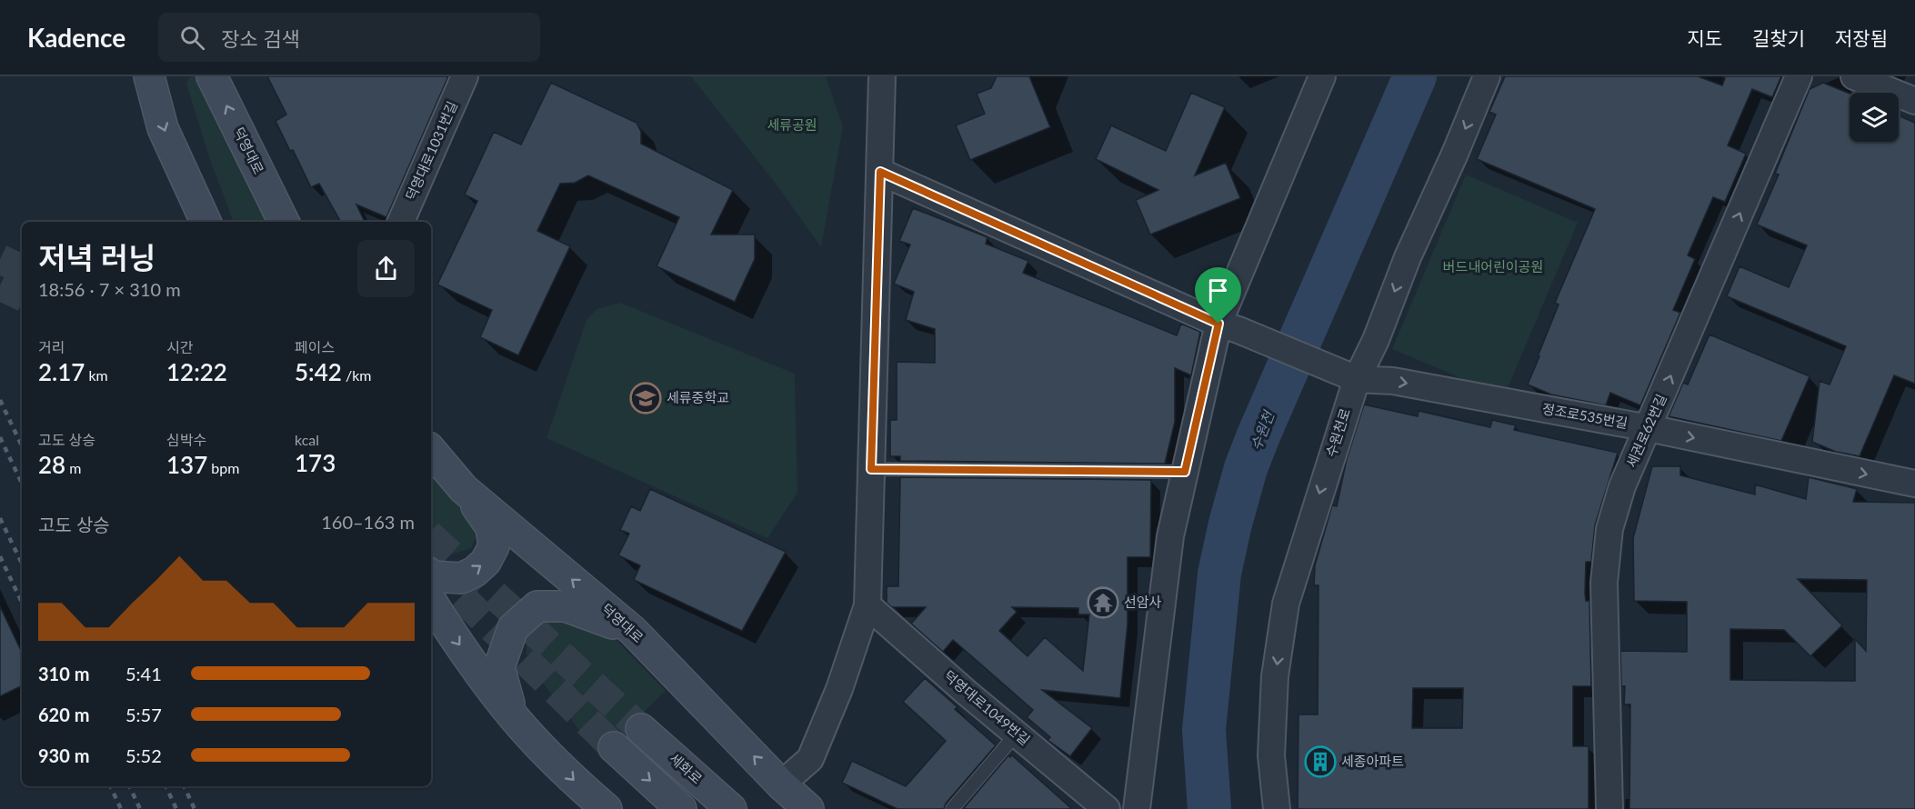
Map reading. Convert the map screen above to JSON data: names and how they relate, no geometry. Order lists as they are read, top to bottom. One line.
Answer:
{"streets":{"main road":["덕영대로","세화로"],"street":["덕영대로1031번길","정조로535번길","세권로62번길","수원천로","덕영대로1049번길"]},"crossings":[["정조로535번길","세권로62번길"],["정조로535번길","수원천로"]],"one_way":["정조로535번길","세권로62번길"],"water":["수원천"],"parks":["세류공원","버드내어린이공원"],"places":{"school or university":["세류중학교"],"temple":["선암사"],"building":["세종아파트"]},"page":{"header":"Kadence","search":"장소 검색","nav":["지도","길찾기","저장됨"],"heading":["저녁 러닝","18:56 · 7 × 310 m"],"stats":[["거리","2.17 km"],["시간","12:22"],["페이스","5:42 /km"],["고도 상승","28 m"],["심박수","137 bpm"],["kcal","173"]],"chart":["고도 상승","160–163 m"],"list":[{"name":"310 m","note":"5:41"},{"name":"620 m","note":"5:57"},{"name":"930 m","note":"5:52"}]}}
